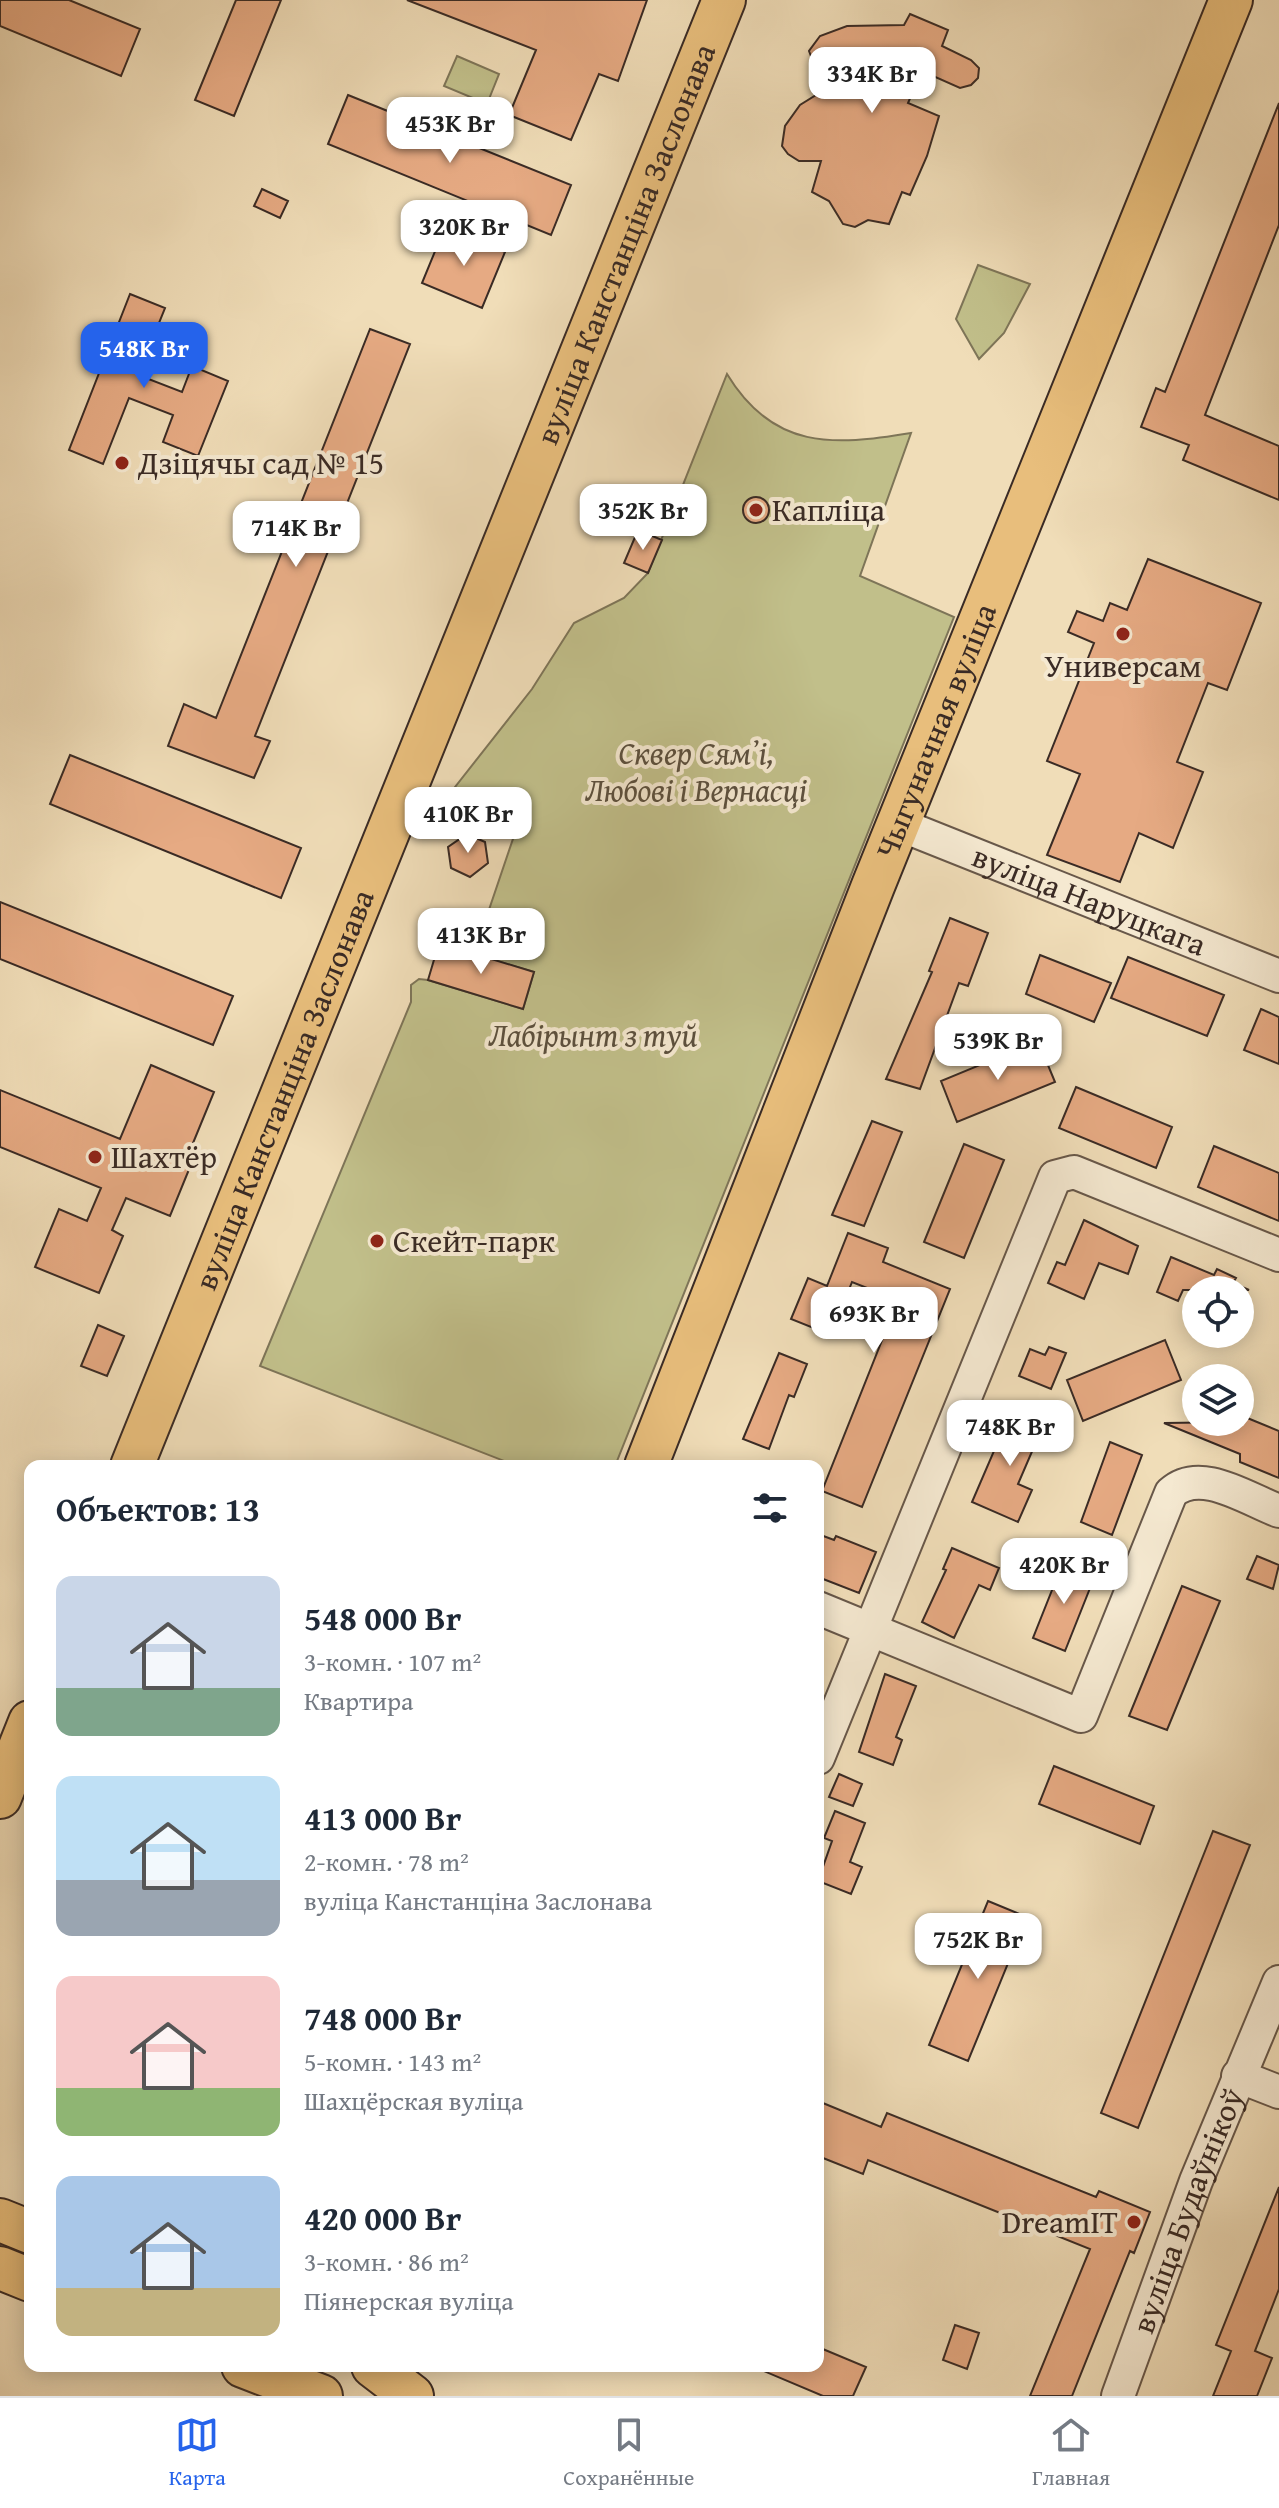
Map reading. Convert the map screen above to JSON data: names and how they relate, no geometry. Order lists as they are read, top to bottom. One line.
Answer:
{"streets":{"main road":["вуліца Канстанціна Заслонава","Чыгуначная вуліца"],"street":["вуліца Наруцкага","вуліца Будаўнікоў"]},"crossings":[["Чыгуначная вуліца","вуліца Наруцкага"]],"parks":["Сквер Сямʼі, Любові і Вернасці","Лабірынт з туй"],"places":["Дзіцячы сад № 15","Капліца","Универсам","Шахтёр","Скейт-парк","DreamIT"],"page":{"price":["334K Br","453K Br","320K Br","548K Br","352K Br","714K Br","410K Br","413K Br","539K Br","693K Br","748K Br","420K Br","752K Br"],"heading":"Объектов: 13","list":[{"name":"548 000 Br","note":"3-комн. · 107 m² · Квартира"},{"name":"413 000 Br","note":"2-комн. · 78 m² · вуліца Канстанціна Заслонава"},{"name":"748 000 Br","note":"5-комн. · 143 m² · Шахцёрская вуліца"},{"name":"420 000 Br","note":"3-комн. · 86 m² · Піянерская вуліца"}],"tabs":["Карта","Сохранённые","Главная"]}}
